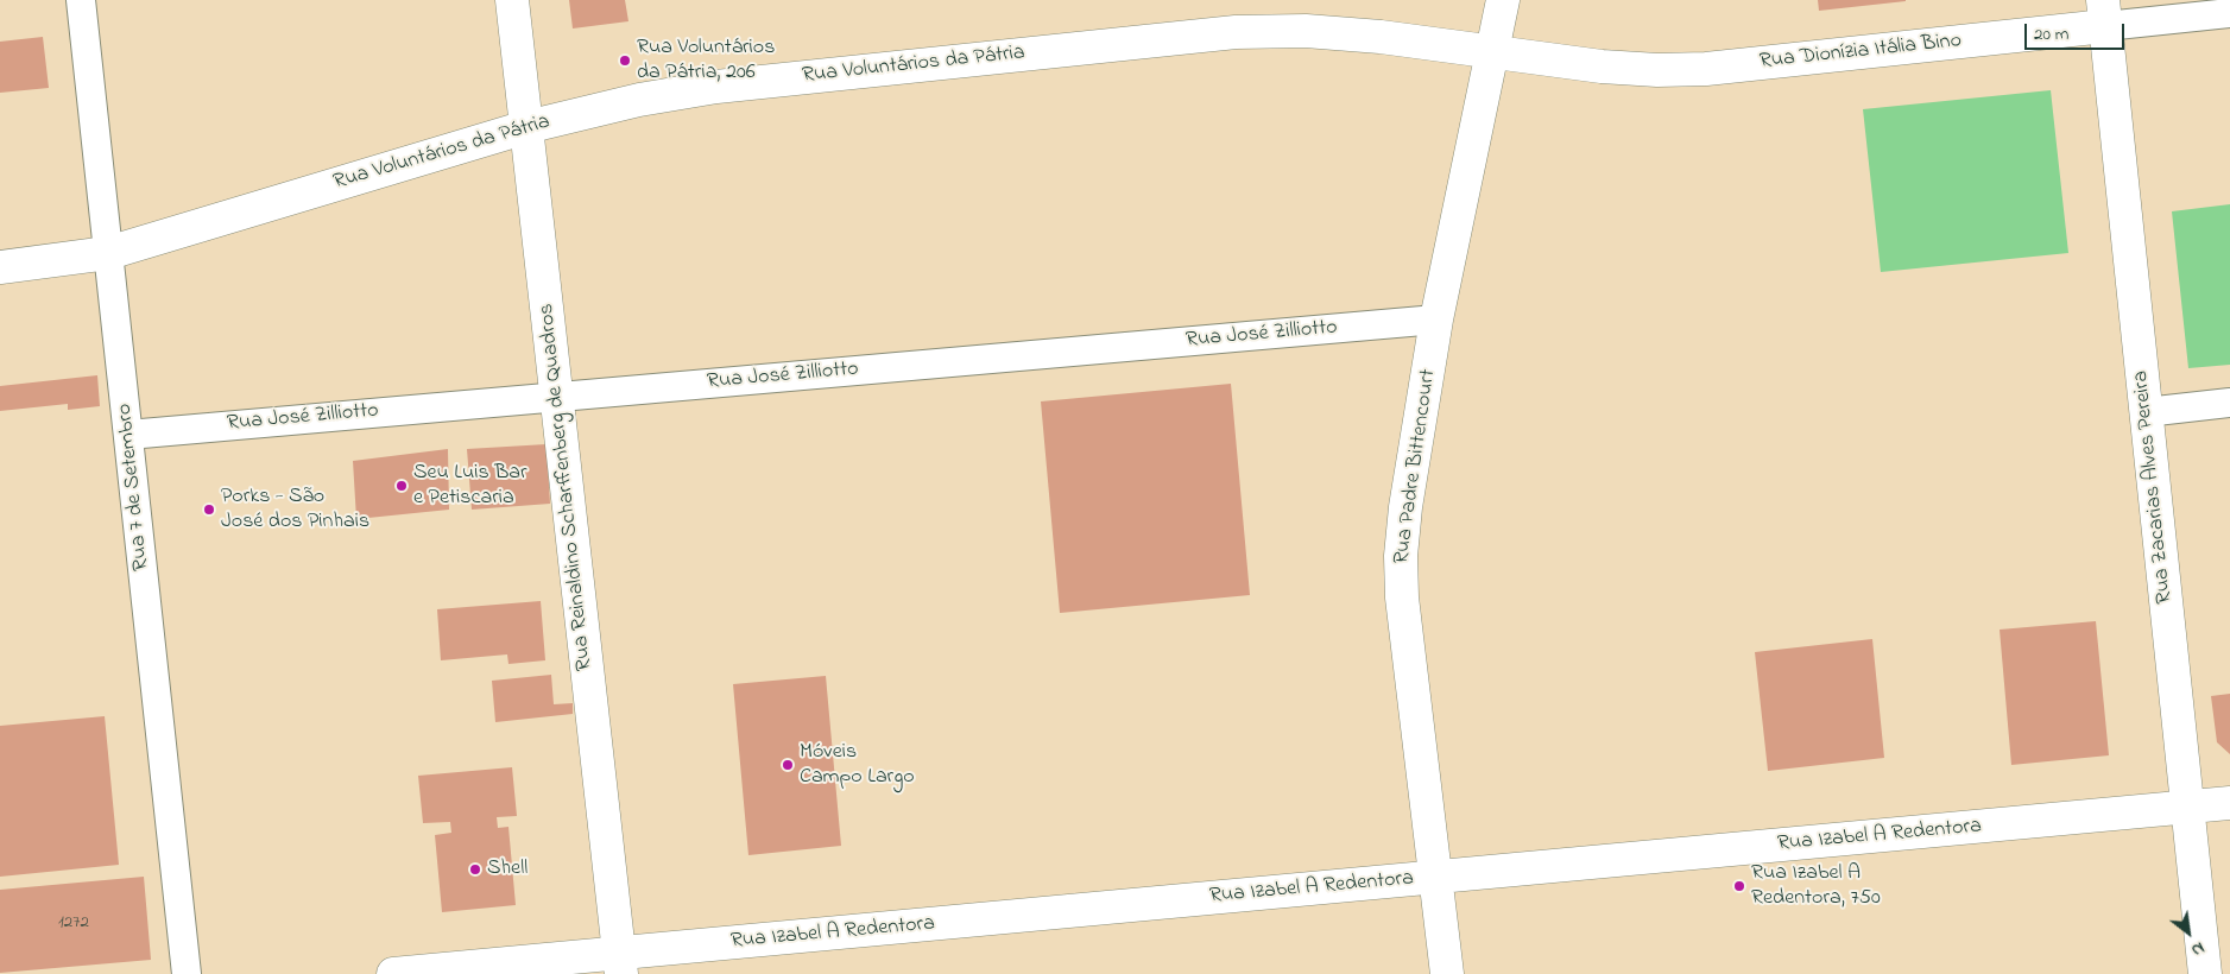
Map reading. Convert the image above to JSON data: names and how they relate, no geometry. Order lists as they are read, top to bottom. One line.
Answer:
{"streets":{"main road":["Rua Dionízia Itália Bino","Rua Voluntários da Pátria","Rua Padre Bittencourt","Rua Reinaldino Scharffenberg de Quadros","Rua Zacarias Alves Pereira","Rua Izabel A Redentora"],"street":["Rua José Zilliotto","Rua 7 de Setembro"]},"crossings":[["Rua Dionízia Itália Bino","Rua Voluntários da Pátria"],["Rua Dionízia Itália Bino","Rua Padre Bittencourt"],["Rua Dionízia Itália Bino","Rua Zacarias Alves Pereira"],["Rua Voluntários da Pátria","Rua Padre Bittencourt"],["Rua Voluntários da Pátria","Rua 7 de Setembro"],["Rua Voluntários da Pátria","Rua Reinaldino Scharffenberg de Quadros"],["Rua José Zilliotto","Rua Padre Bittencourt"],["Rua José Zilliotto","Rua 7 de Setembro"],["Rua José Zilliotto","Rua Reinaldino Scharffenberg de Quadros"],["Rua Padre Bittencourt","Rua Izabel A Redentora"],["Rua Reinaldino Scharffenberg de Quadros","Rua Izabel A Redentora"],["Rua Zacarias Alves Pereira","Rua Izabel A Redentora"]],"places":["Rua Voluntários da Pátria, 206","Seu Luis Bar e Petiscaria","Porks - São José dos Pinhais","Móveis Campo Largo","Shell","Rua Izabel A Redentora, 750"],"house_numbers":["1272"],"scale_bar":"20 m","north":"bottom right"}
